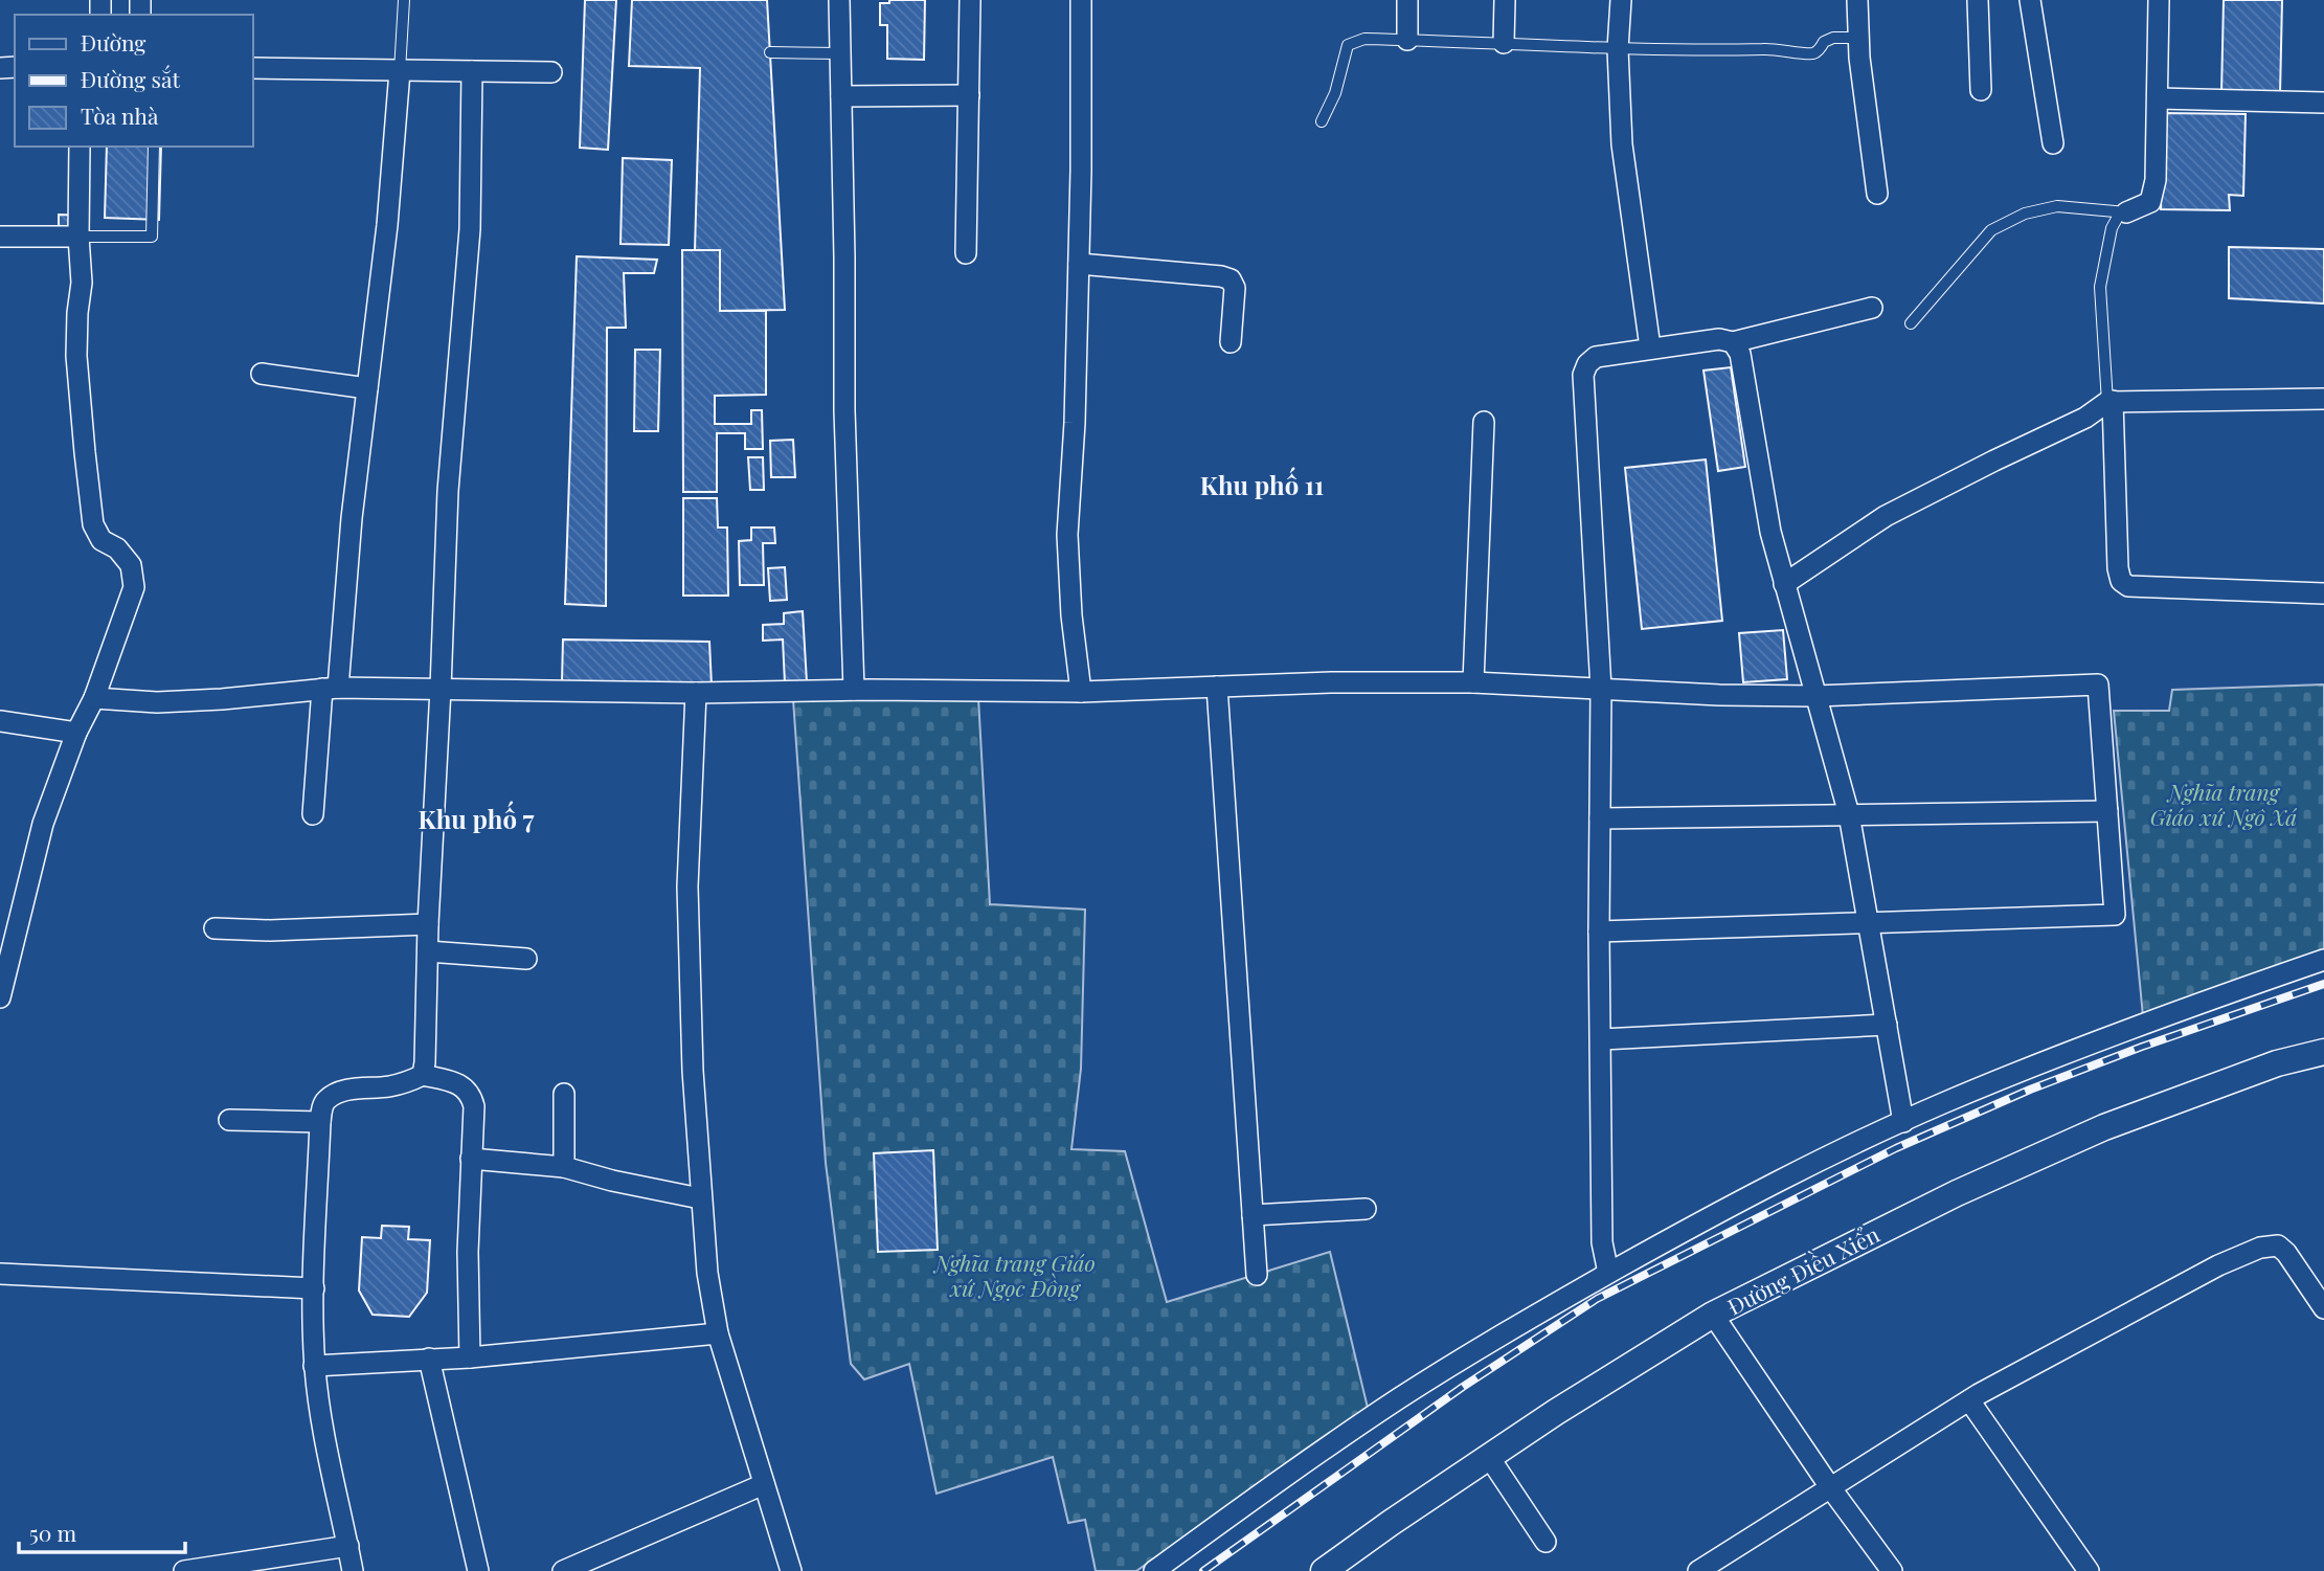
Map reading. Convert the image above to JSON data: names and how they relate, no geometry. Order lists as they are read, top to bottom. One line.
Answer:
{"streets":{"street":["Đường Điều Xiển"]},"districts":["Khu phố 11","Khu phố 7"],"parks":["Nghĩa trang Giáo xứ Ngô Xá","Nghĩa trang Giáo xứ Ngọc Đồng"],"legend":["Đường","Đường sắt","Tòa nhà"],"scale_bar":"50 m"}
